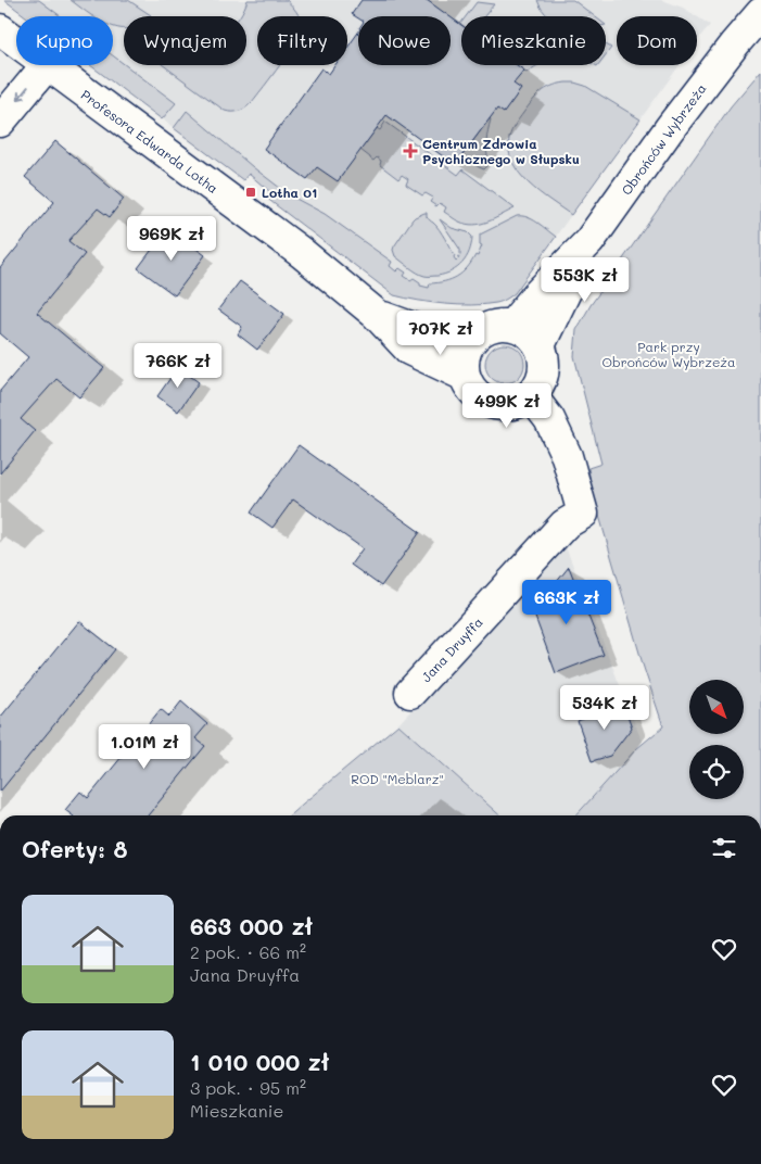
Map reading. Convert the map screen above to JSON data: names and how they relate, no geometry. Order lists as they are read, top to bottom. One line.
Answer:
{"streets":{"street":["Obrońców Wybrzeża","Profesora Edwarda Lotha","Jana Druyffa"]},"crossings":[["Obrońców Wybrzeża","Jana Druyffa"]],"parks":["Park przy Obrońców Wybrzeża","ROD \"Meblarz\""],"places":{"health":["Centrum Zdrowia Psychicznego w Słupsku"],"transit":["Lotha 01"]},"north":"bottom right","page":{"chip":["Kupno","Wynajem","Filtry","Nowe","Mieszkanie","Dom"],"price":["969K zł","553K zł","707K zł","766K zł","499K zł","663K zł","534K zł","1.01M zł"],"heading":"Oferty: 8","list":[{"name":"663 000 zł","note":"2 pok. · 66 m² · Jana Druyffa"},{"name":"1 010 000 zł","note":"3 pok. · 95 m² · Mieszkanie"}]}}
